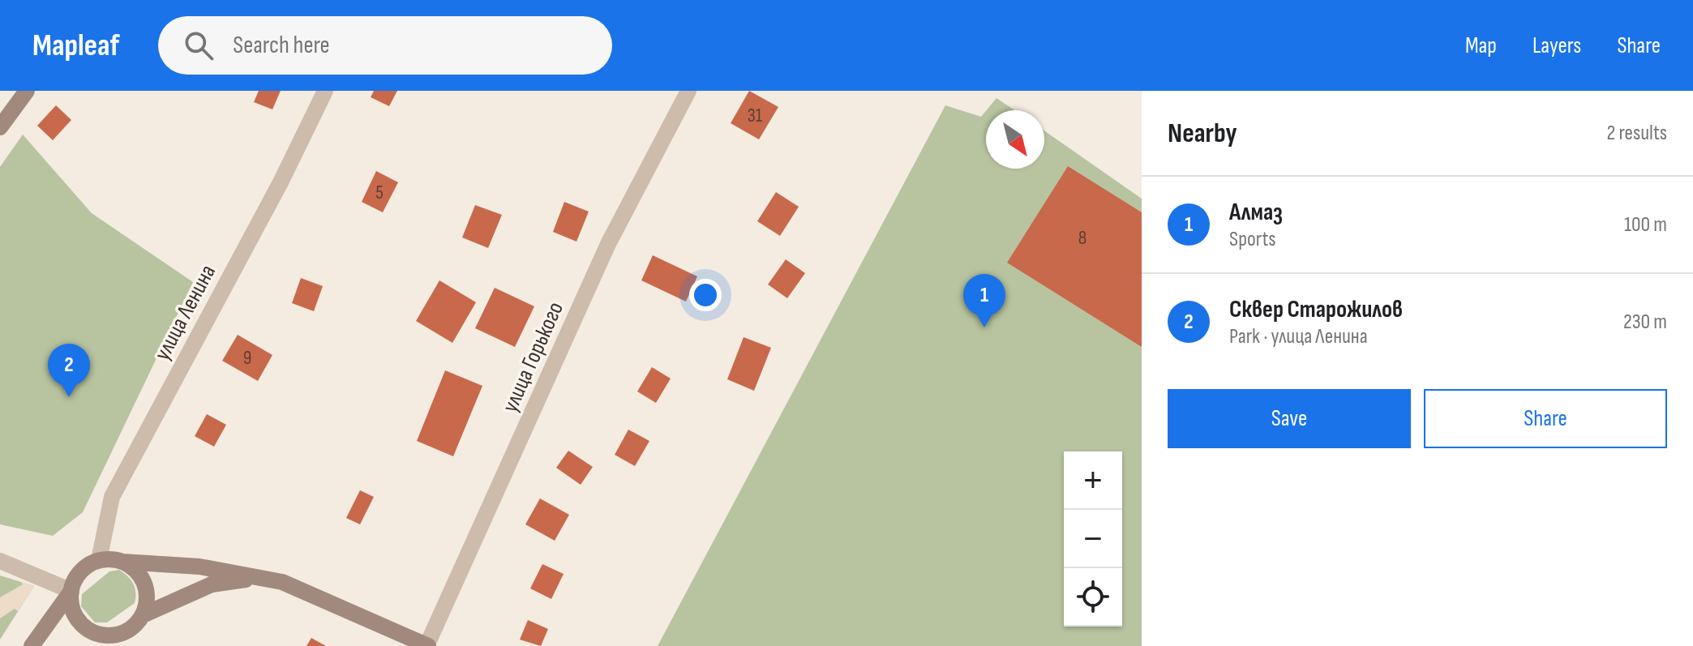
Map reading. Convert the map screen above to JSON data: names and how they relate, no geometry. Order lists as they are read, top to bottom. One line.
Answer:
{"streets":{"street":["улица Ленина","улица Горького"]},"house_numbers":["31","5","8","9"],"north":"bottom right","page":{"header":"Mapleaf","search":"Search here","nav":["Map","Layers","Share"],"heading":["Nearby","2 results"],"list":[{"mark":"1","name":"Алмаз","note":"Sports","value":"100 m"},{"mark":"2","name":"Cквер Старожилов","note":"Park · улица Ленина","value":"230 m"}],"pins":["1","2"],"buttons":["Save","Share"],"map_buttons":["+","−"]}}
